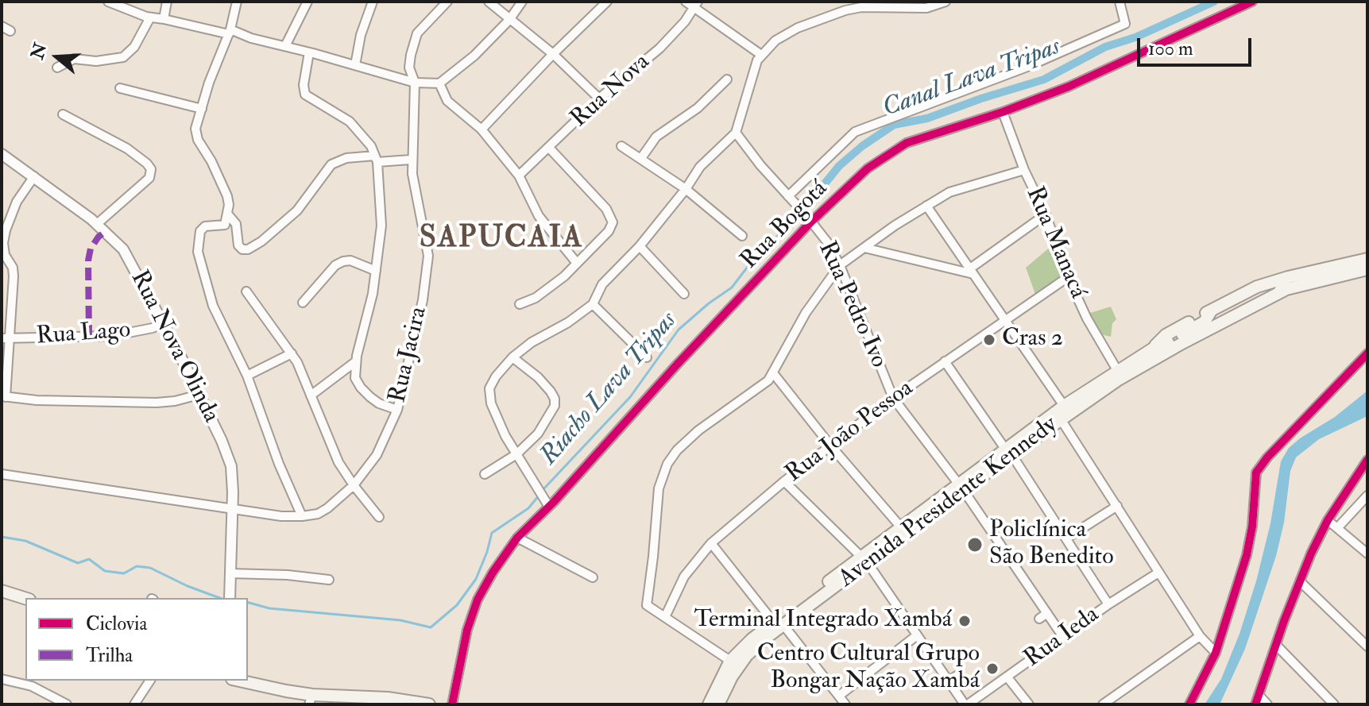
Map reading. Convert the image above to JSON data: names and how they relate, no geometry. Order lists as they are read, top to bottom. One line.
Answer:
{"streets":{"main road":["Avenida Presidente Kennedy"],"street":["Rua Nova","Rua Bogotá","Rua Manacá","Rua Pedro Ivo","Rua Lago","Rua Nova Olinda","Rua Jacira","Rua João Pessoa","Rua Ieda"]},"crossings":[["Rua Bogotá","Rua Manacá"],["Rua Bogotá","Rua Pedro Ivo"],["Rua Manacá","Rua João Pessoa"],["Rua Manacá","Avenida Presidente Kennedy"],["Rua Pedro Ivo","Rua João Pessoa"],["Rua Pedro Ivo","Avenida Presidente Kennedy"],["Rua Pedro Ivo","Rua Ieda"],["Rua Lago","Rua Nova Olinda"],["Rua Nova Olinda","Rua Jacira"]],"districts":["SAPUCAIA"],"water":["Canal Lava Tripas","Riacho Lava Tripas"],"places":["Cras 2","Policlínica São Benedito","Terminal Integrado Xambá","Centro Cultural Grupo Bongar Nação Xambá"],"legend":["Ciclovia","Trilha"],"scale_bar":"100 m","north":"left"}
